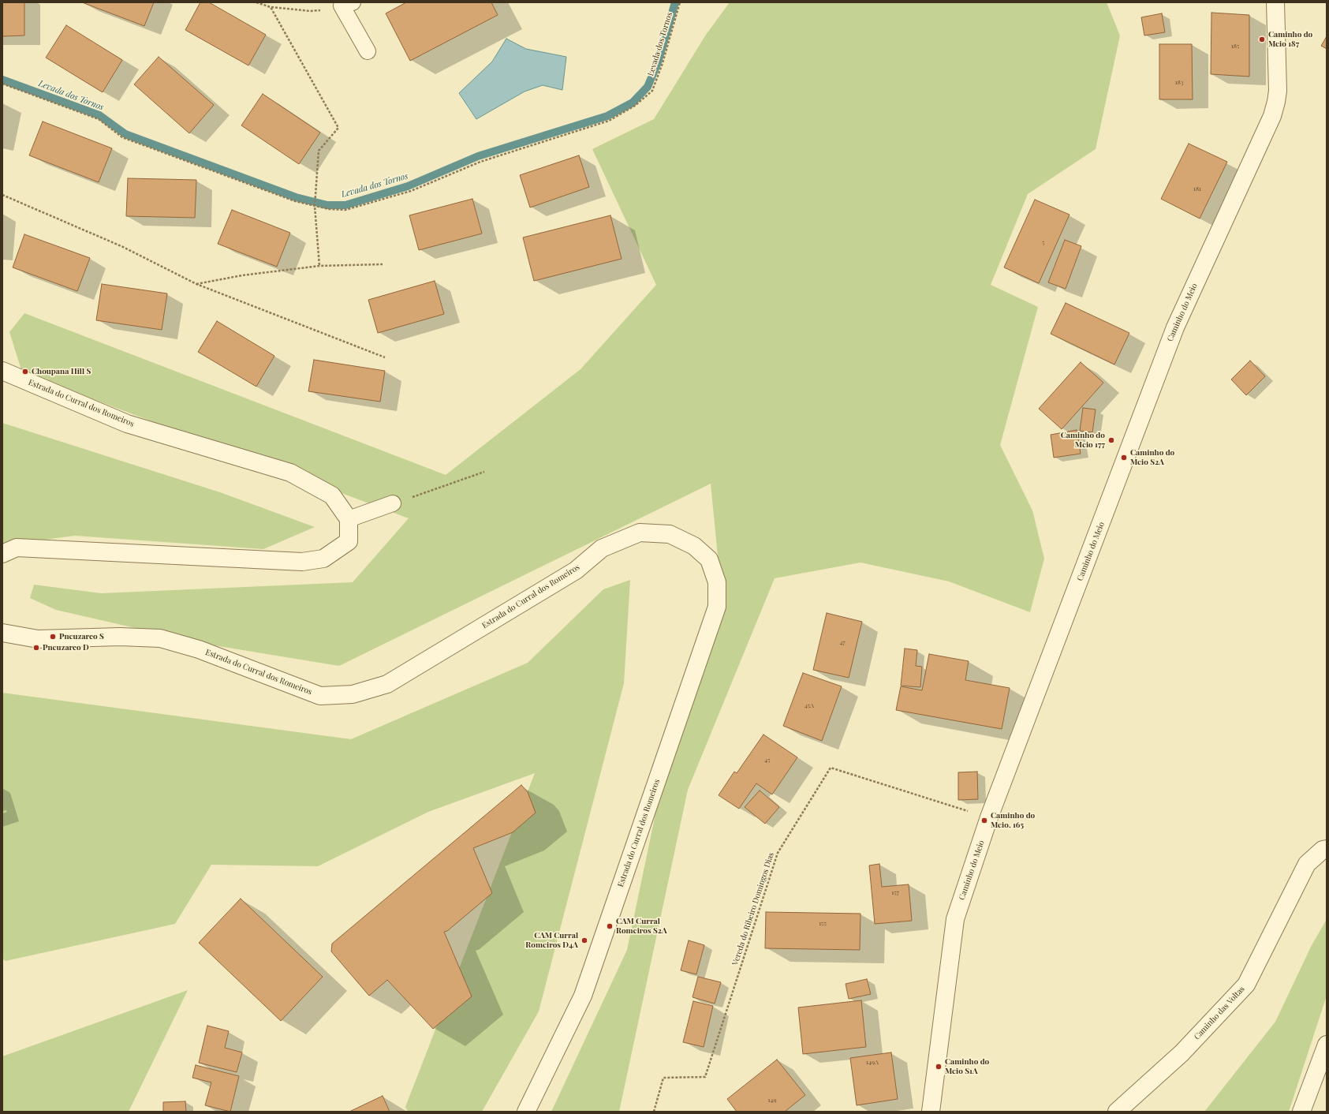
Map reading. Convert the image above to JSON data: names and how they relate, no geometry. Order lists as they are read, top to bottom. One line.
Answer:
{"streets":{"street":["Caminho do Meio","Estrada do Curral dos Romeiros","Caminho das Voltas"],"path":["Levada dos Tornos","Vereda do Ribeiro Domingos Dias"]},"crossings":[["Caminho do Meio","Vereda do Ribeiro Domingos Dias"]],"water":["Levada dos Tornos"],"places":["Caminho do Meio 187","Choupana Hill S","Caminho do Meio 177","Caminho do Meio S2A","Pneuzarco S","Pneuzarco D","Caminho do Meio, 165","CAM Curral Romeiros S2A","CAM Curral Romeiros D4A","Caminho do Meio S1A"],"house_numbers":["185","183","181","5","47","45A","45","157","155","149A","149"]}
